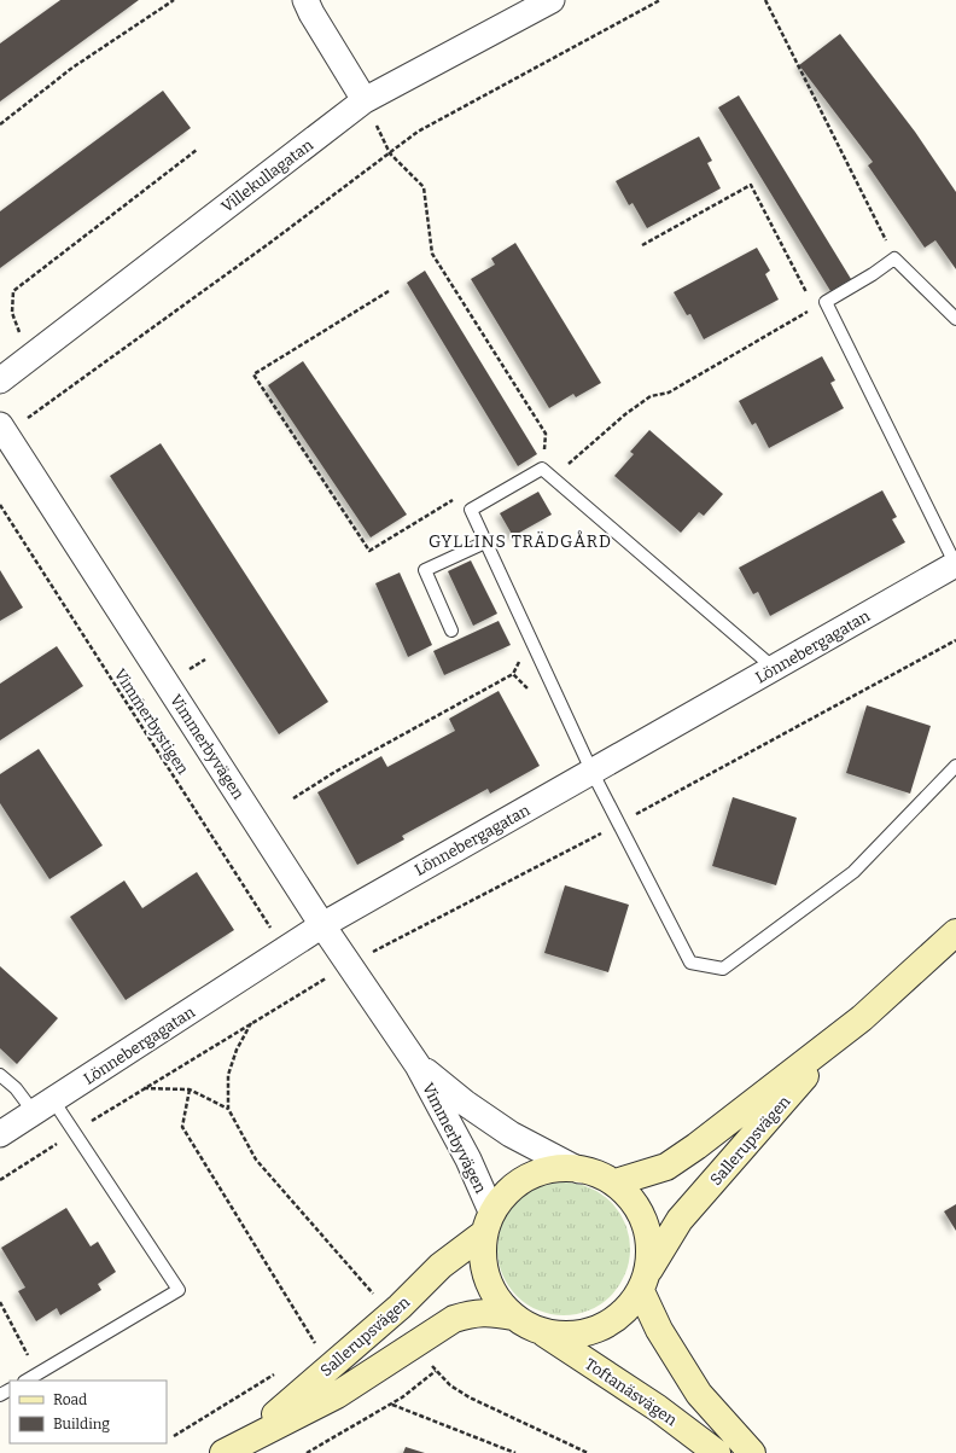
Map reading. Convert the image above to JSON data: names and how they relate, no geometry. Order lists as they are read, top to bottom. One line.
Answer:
{"streets":{"main road":["Sallerupsvägen","Toftanäsvägen"],"street":["Villekullagatan","Lönnebergagatan","Vimmerbyvägen"],"path":["Vimmerbystigen"]},"crossings":[["Lönnebergagatan","Vimmerbystigen"],["Lönnebergagatan","Vimmerbyvägen"],["Vimmerbyvägen","Sallerupsvägen"],["Vimmerbyvägen","Toftanäsvägen"],["Sallerupsvägen","Toftanäsvägen"]],"districts":["GYLLINS TRÄDGÅRD"],"legend":["Road","Building"]}
